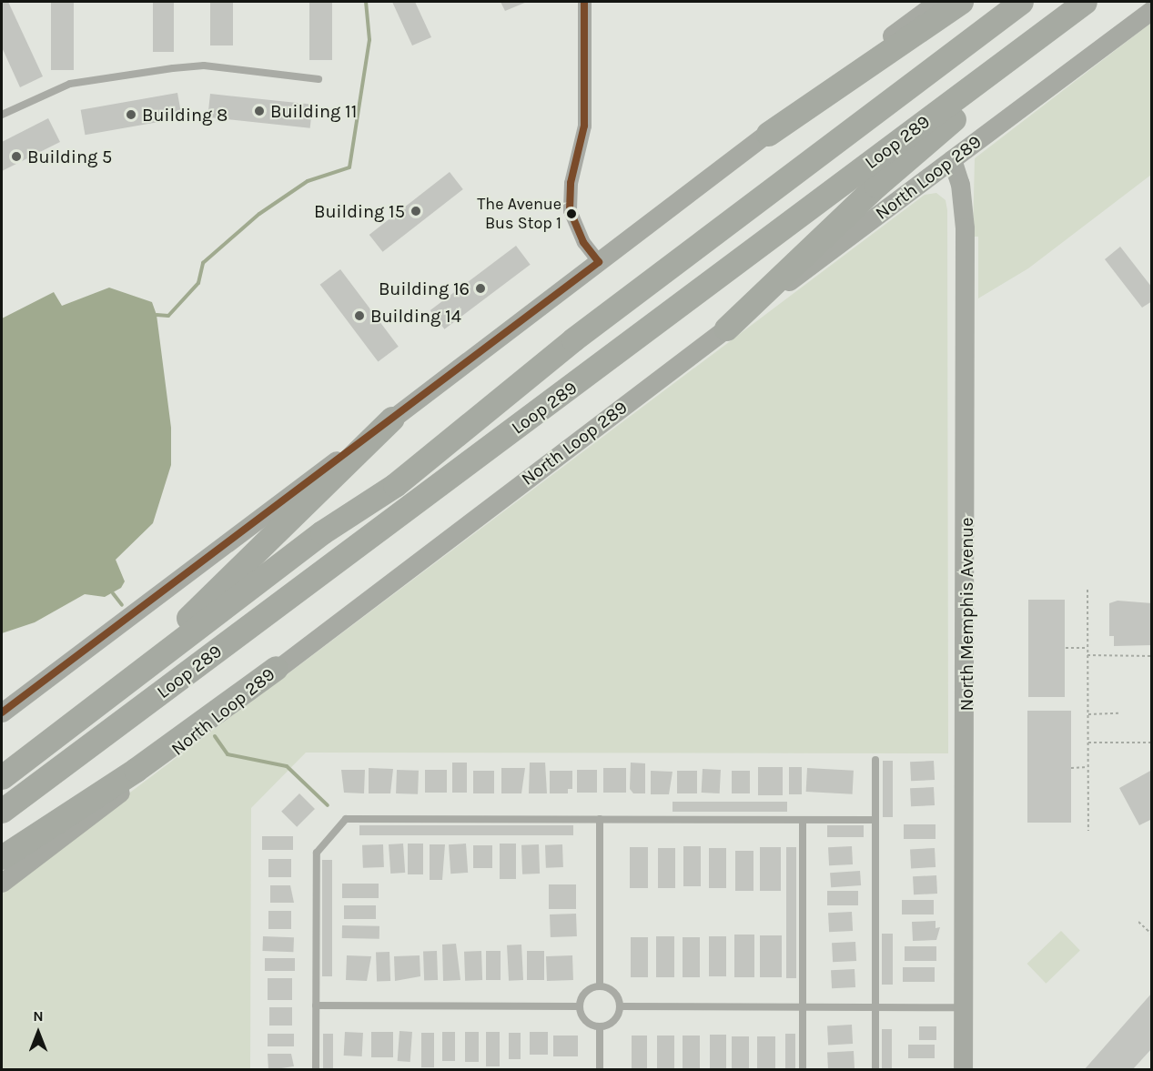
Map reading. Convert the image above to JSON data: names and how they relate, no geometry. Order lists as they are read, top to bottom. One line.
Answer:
{"streets":{"highway":["Loop 289"],"main road":["North Loop 289","North Memphis Avenue"]},"crossings":[["North Loop 289","North Memphis Avenue"]],"places":["Building 11","Building 8","Building 5","Building 15","The Avenue Bus Stop 1","Building 16","Building 14"],"north":"top"}
